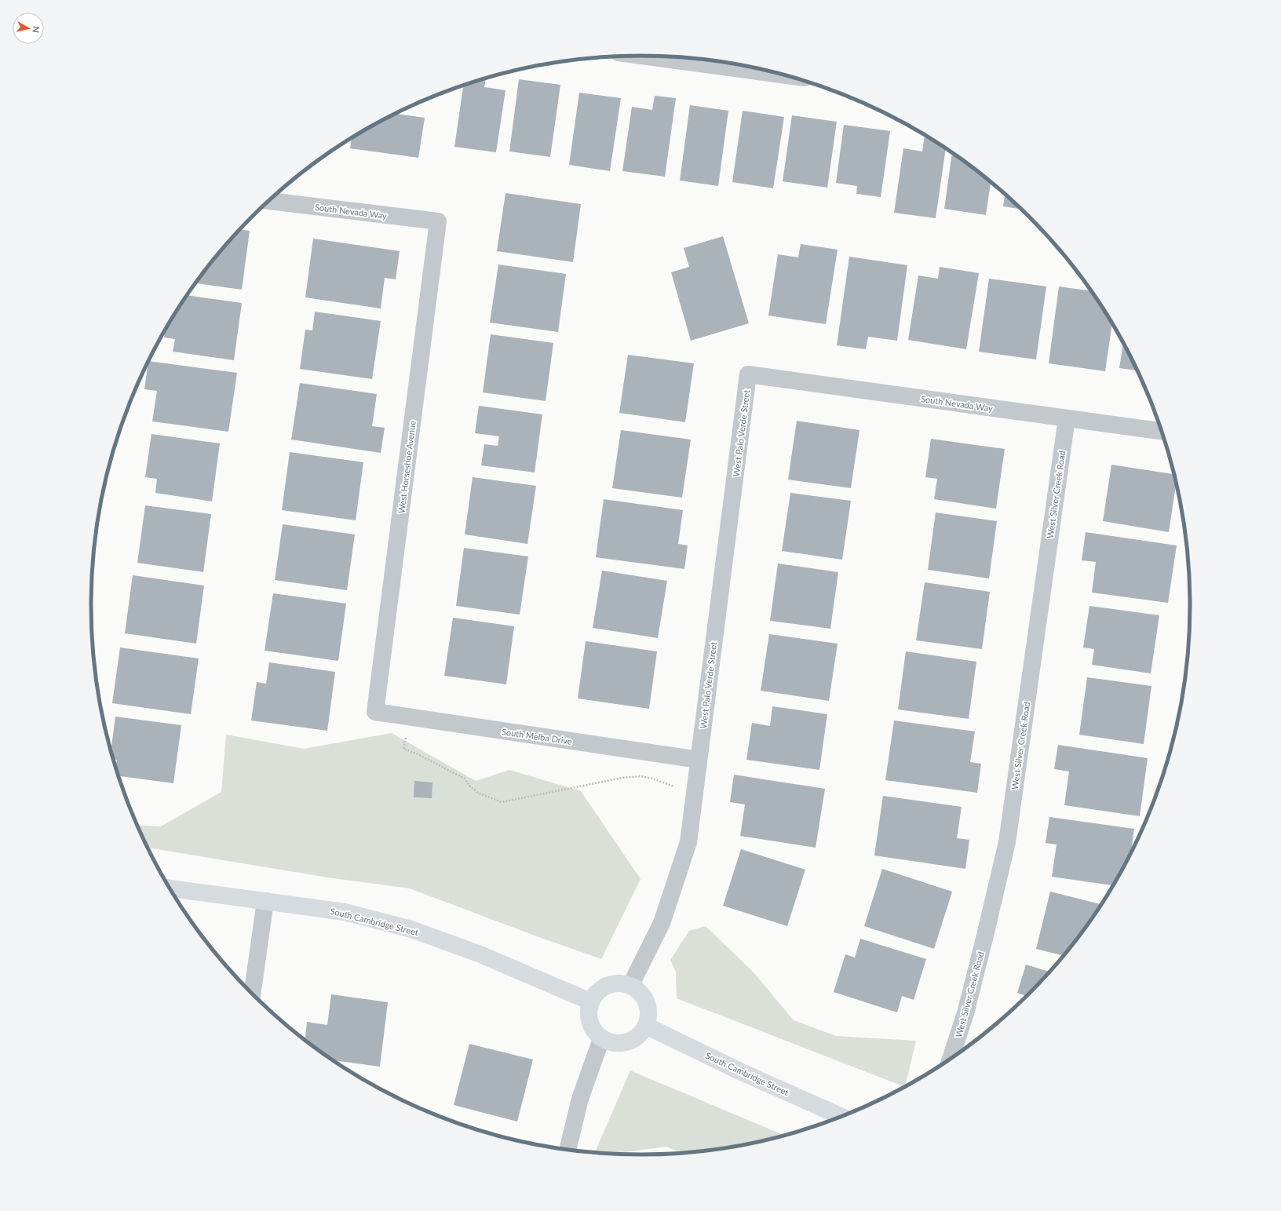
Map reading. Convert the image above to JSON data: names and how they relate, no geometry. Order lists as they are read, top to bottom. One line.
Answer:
{"streets":{"street":["South Nevada Way","West Palo Verde Street","West Horseshoe Avenue","West Silver Creek Road","South Melba Drive","South Cambridge Street"]},"crossings":[["South Nevada Way","West Palo Verde Street"],["South Nevada Way","West Horseshoe Avenue"],["South Nevada Way","West Silver Creek Road"],["West Palo Verde Street","South Melba Drive"],["West Palo Verde Street","South Cambridge Street"],["West Horseshoe Avenue","South Melba Drive"]],"north":"right"}
